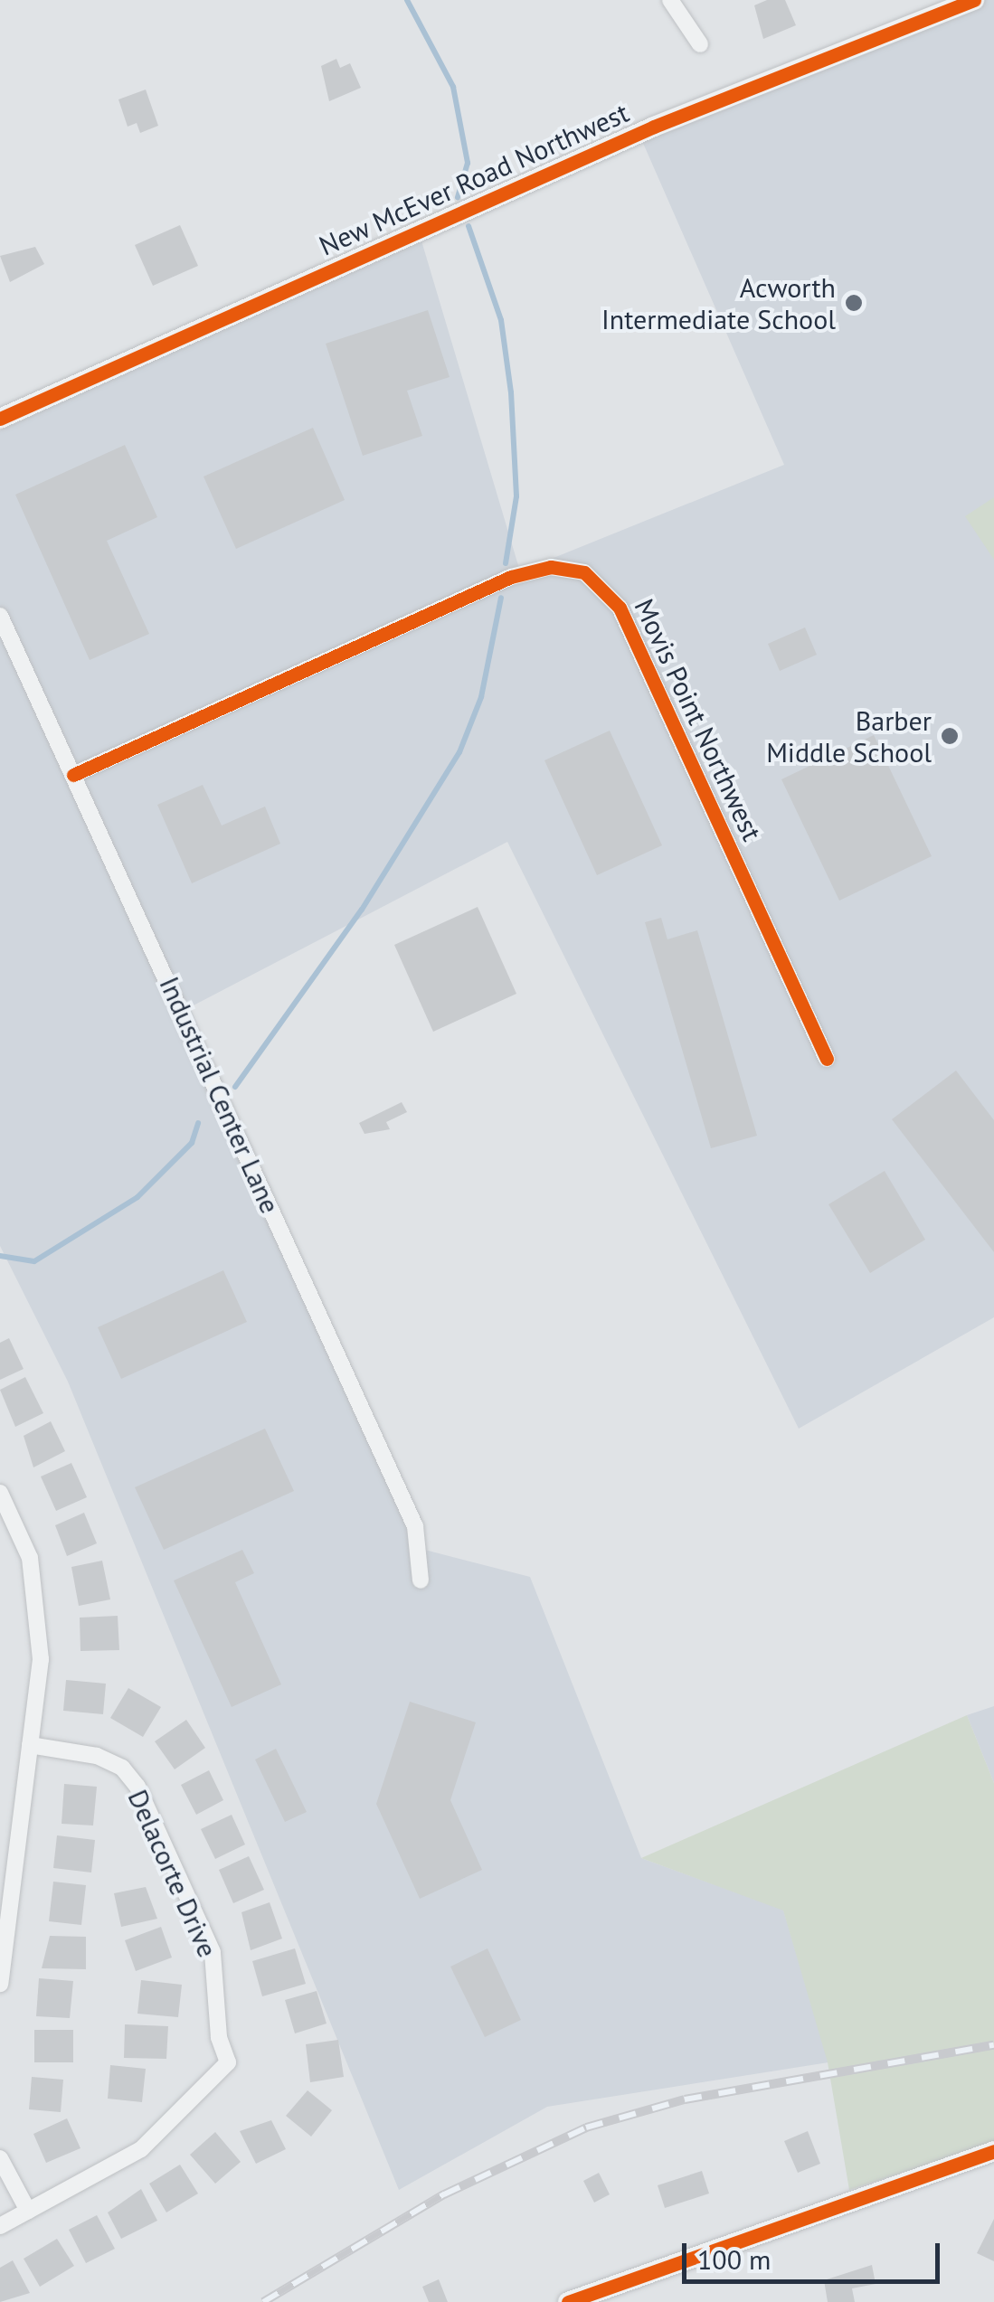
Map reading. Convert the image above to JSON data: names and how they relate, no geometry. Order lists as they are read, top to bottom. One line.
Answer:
{"streets":{"street":["New McEver Road Northwest","Movis Point Northwest","Industrial Center Lane","Delacorte Drive"]},"crossings":[["Movis Point Northwest","Industrial Center Lane"]],"places":["Acworth Intermediate School","Barber Middle School"],"scale_bar":"100 m"}
